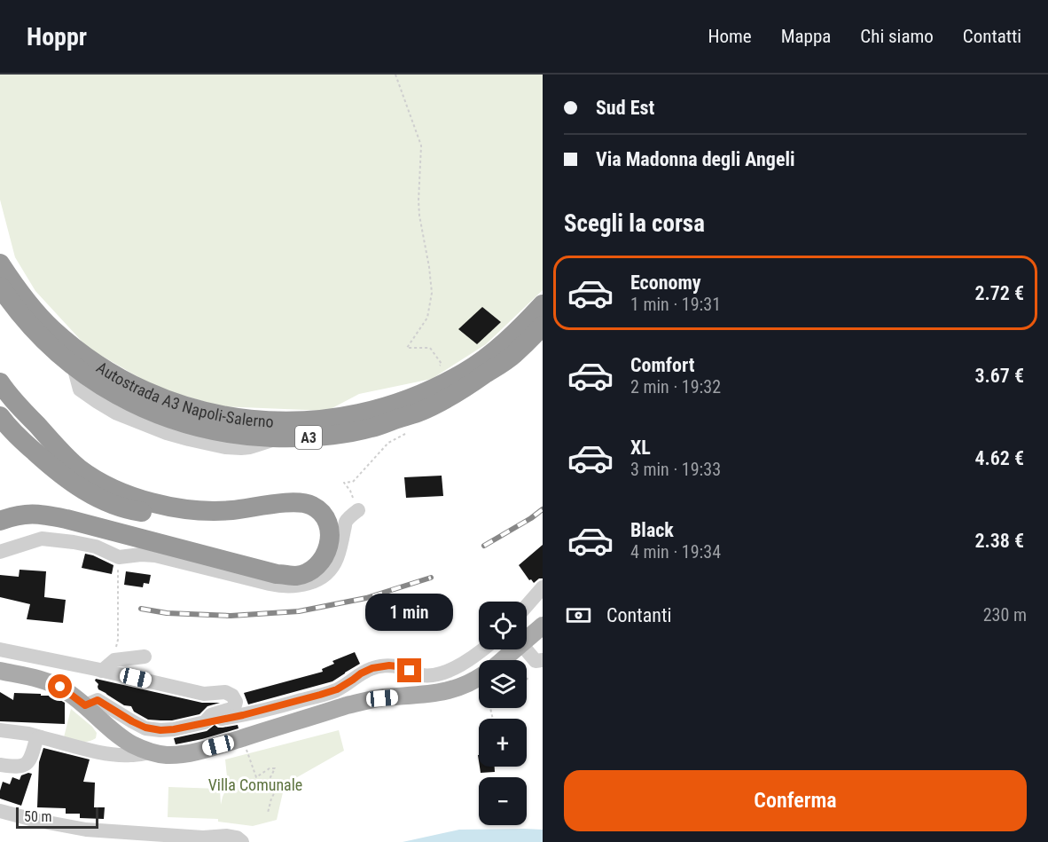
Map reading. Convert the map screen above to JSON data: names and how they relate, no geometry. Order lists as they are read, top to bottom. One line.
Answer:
{"streets":{"highway":["Autostrada A3 Napoli-Salerno","A3"]},"parks":["Villa Comunale"],"scale_bar":"50 m","page":{"header":"Hoppr","nav":["Home","Mappa","Chi siamo","Contatti"],"banner":["Sud Est","Via Madonna degli Angeli"],"heading":"Scegli la corsa","list":[{"name":"Economy","note":"1 min · 19:31","value":"2.72 €"},{"name":"Comfort","note":"2 min · 19:32","value":"3.67 €"},{"name":"XL","note":"3 min · 19:33","value":"4.62 €"},{"name":"Black","note":"4 min · 19:34","value":"2.38 €"}],"pay":["Contanti","230 m"],"bubble":"1 min","map_buttons":["+","−"],"buttons":"Conferma","scale":"50 m"}}
